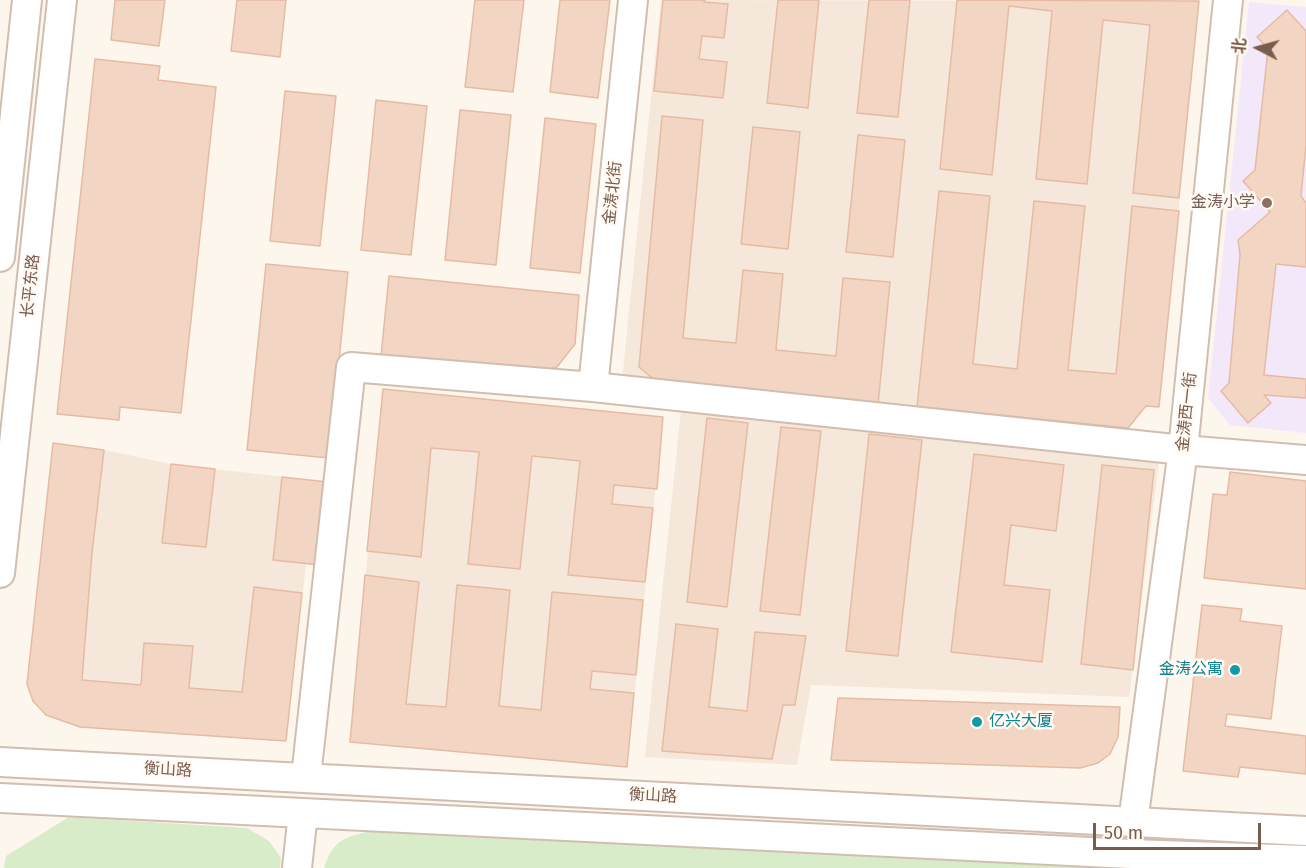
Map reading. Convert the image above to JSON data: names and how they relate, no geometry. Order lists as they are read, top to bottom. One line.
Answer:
{"streets":{"street":["金涛北街","长平东路","金涛西一街","衡山路"]},"crossings":[["金涛西一街","衡山路"]],"places":["金涛小学","金涛公寓","亿兴大厦"],"scale_bar":"50 m","north":"left"}
